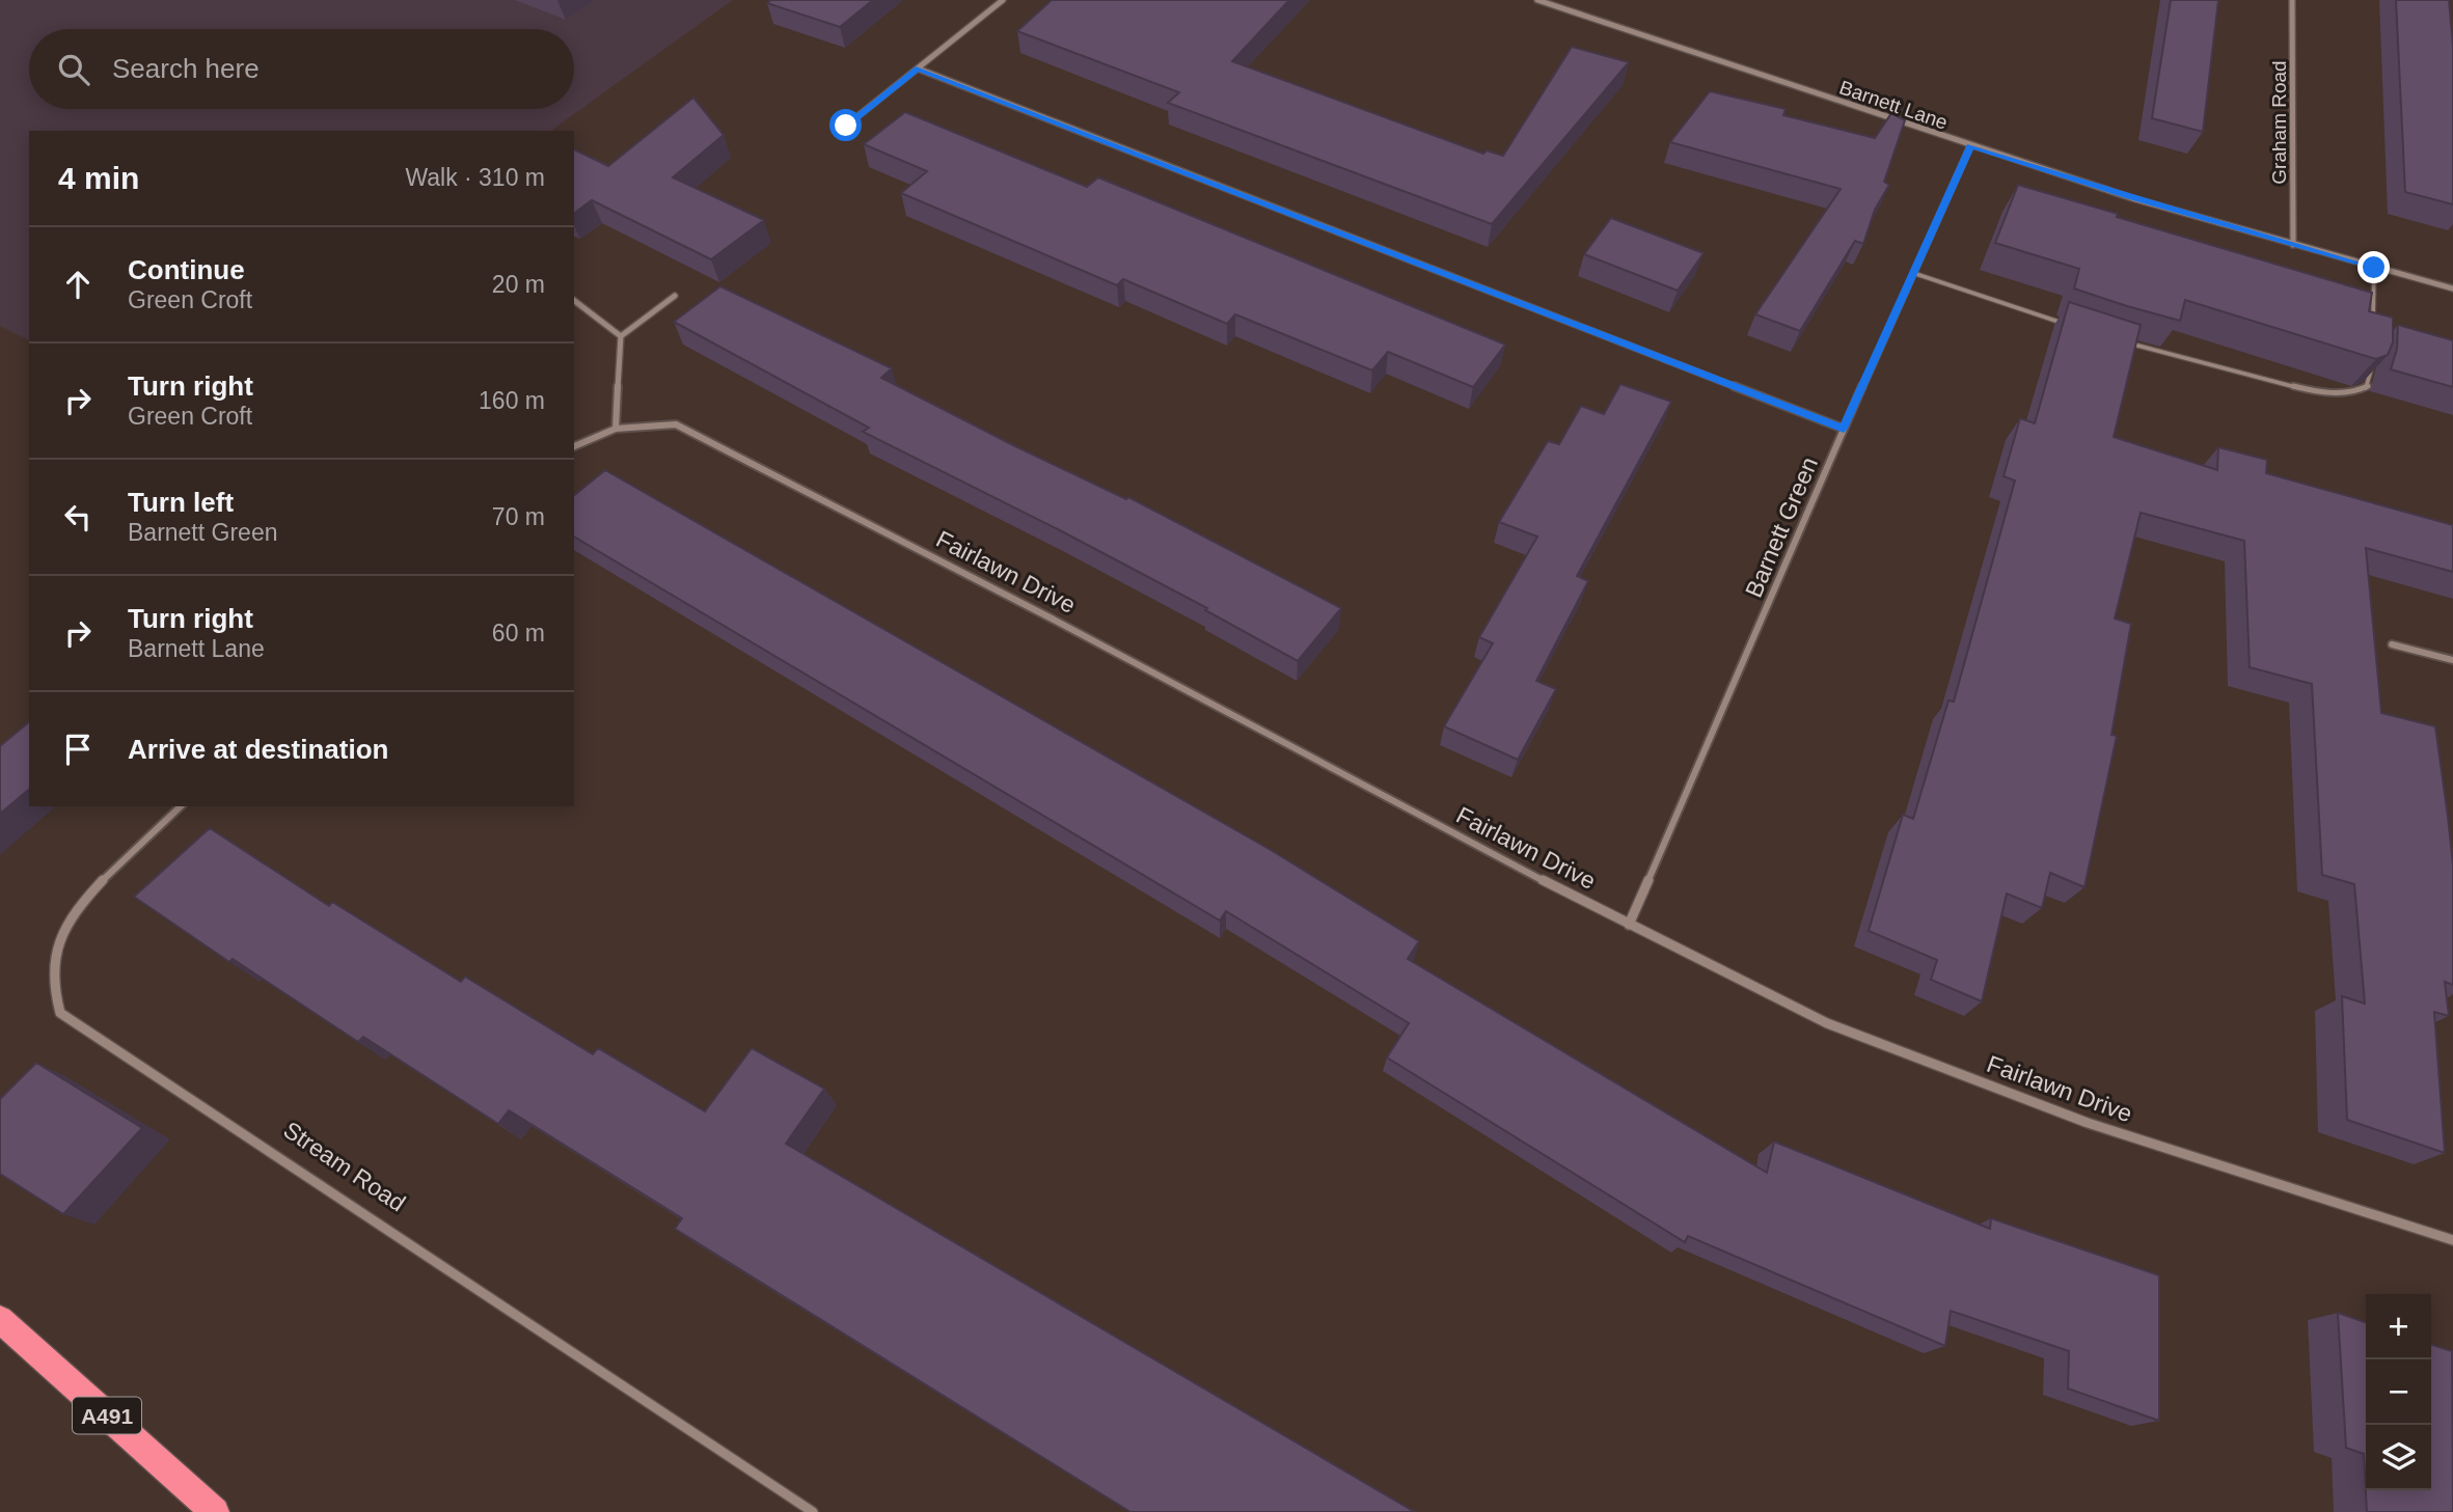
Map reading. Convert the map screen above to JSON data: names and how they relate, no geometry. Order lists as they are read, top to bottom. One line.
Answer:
{"streets":{"highway":["A491"],"street":["Barnett Lane","Graham Road","Barnett Green","Fairlawn Drive","Stream Road"]},"crossings":[["Barnett Lane","Graham Road"],["Barnett Lane","Barnett Green"],["Barnett Green","Fairlawn Drive"]],"page":{"search":"Search here","heading":["4 min","Walk · 310 m"],"list":[["Continue","Green Croft","20 m"],["Turn right","Green Croft","160 m"],["Turn left","Barnett Green","70 m"],["Turn right","Barnett Lane","60 m"],"Arrive at destination"],"map_buttons":["+","−"]}}
